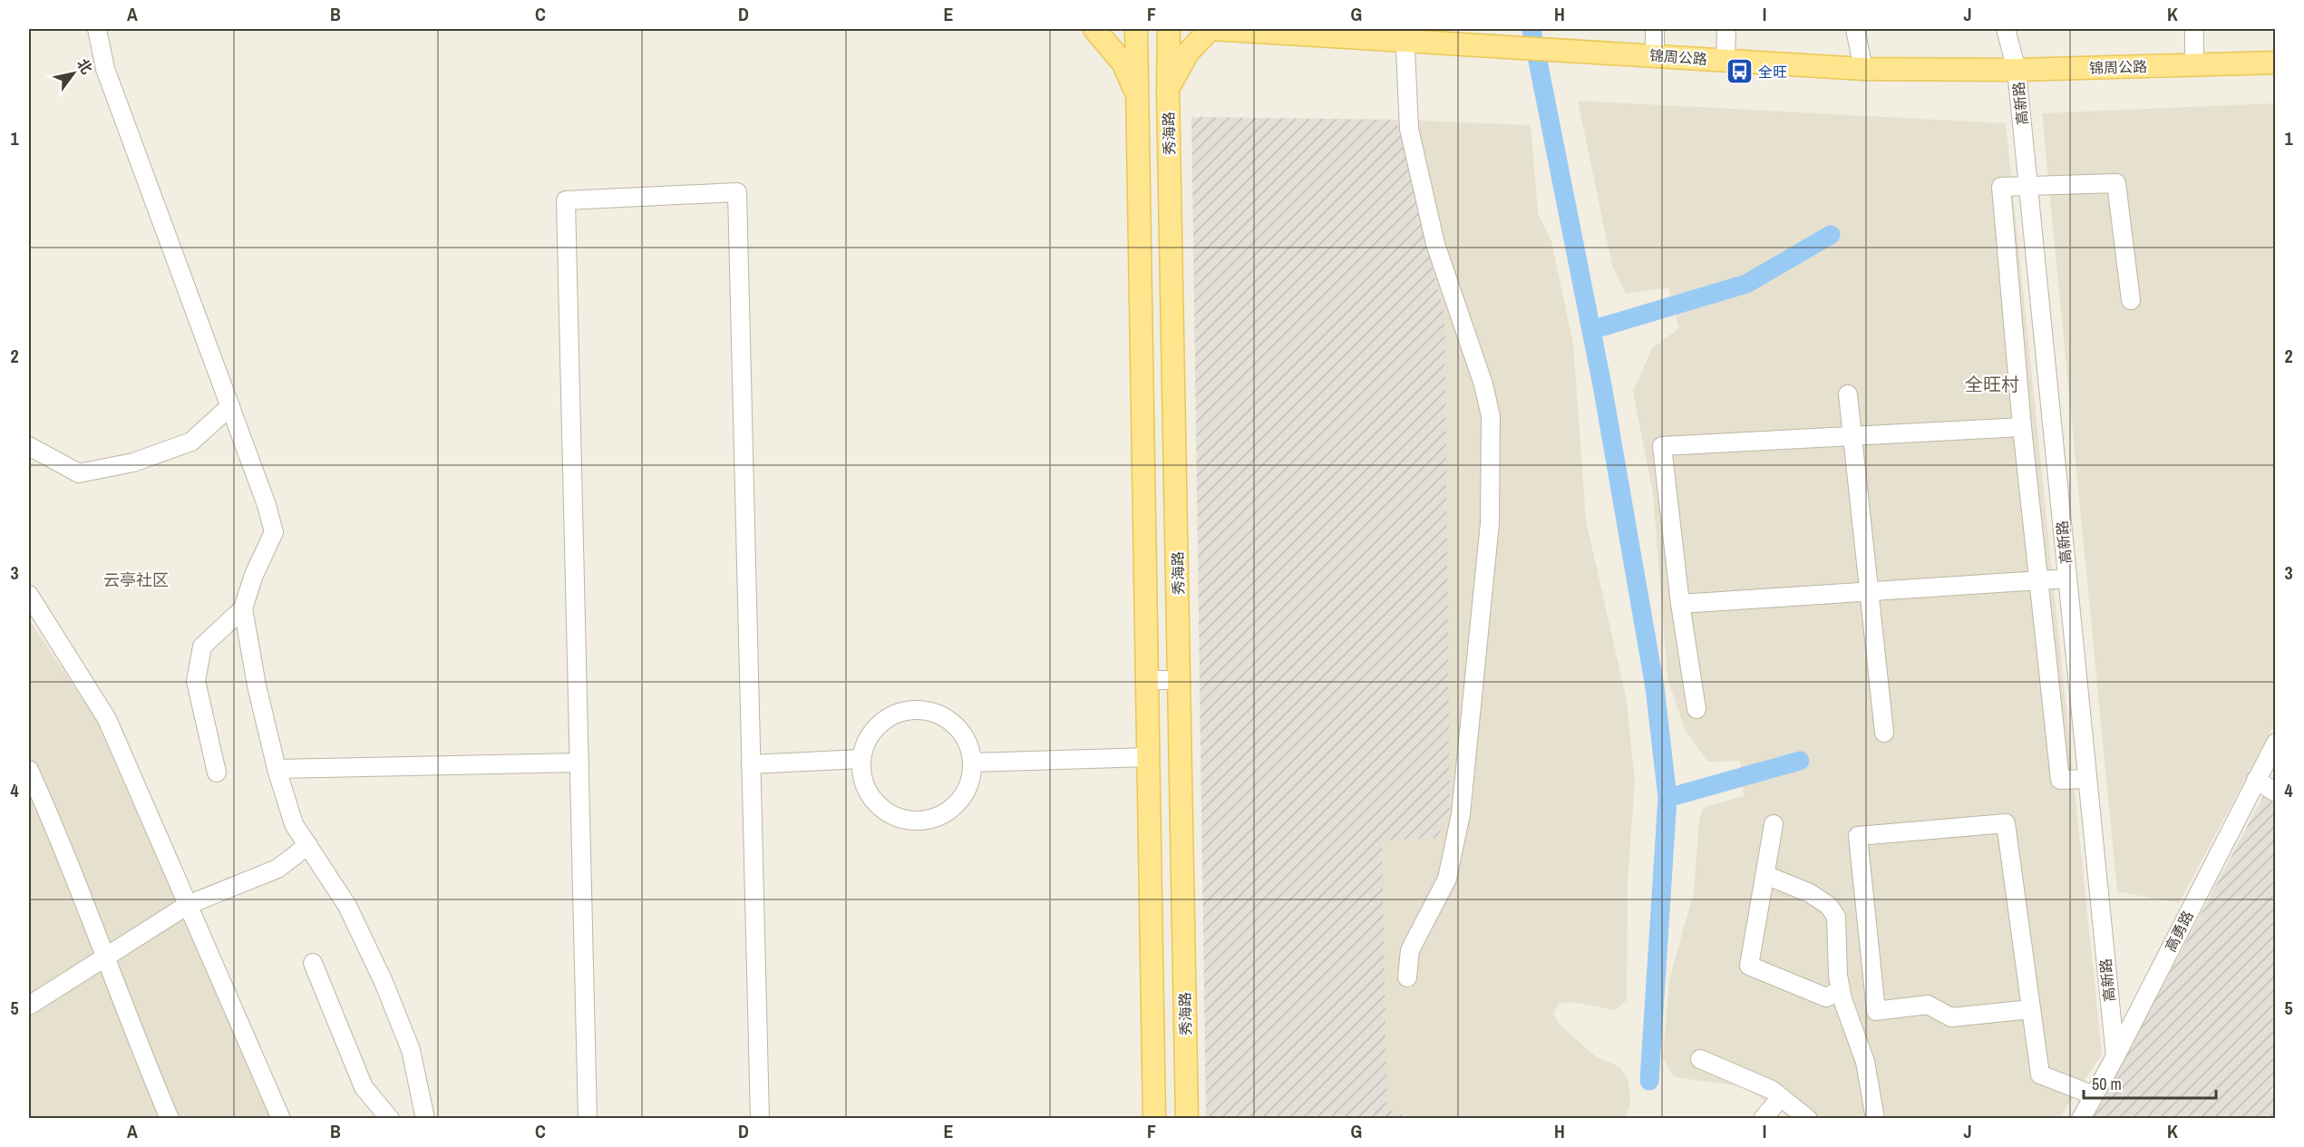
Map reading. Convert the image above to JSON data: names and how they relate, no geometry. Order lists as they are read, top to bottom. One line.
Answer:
{"streets":{"main road":["锦周公路","秀海路"],"street":["高新路","高勇路"]},"crossings":[["锦周公路","高新路"],["高新路","高勇路"]],"districts":["全旺村","云亭社区"],"places":{"bus stop":["全旺"]},"scale_bar":"50 m","north":"top right","grid":{"columns":["A","B","C","D","E","F","G","H","I","J","K"],"rows":["1","2","3","4","5"]}}
